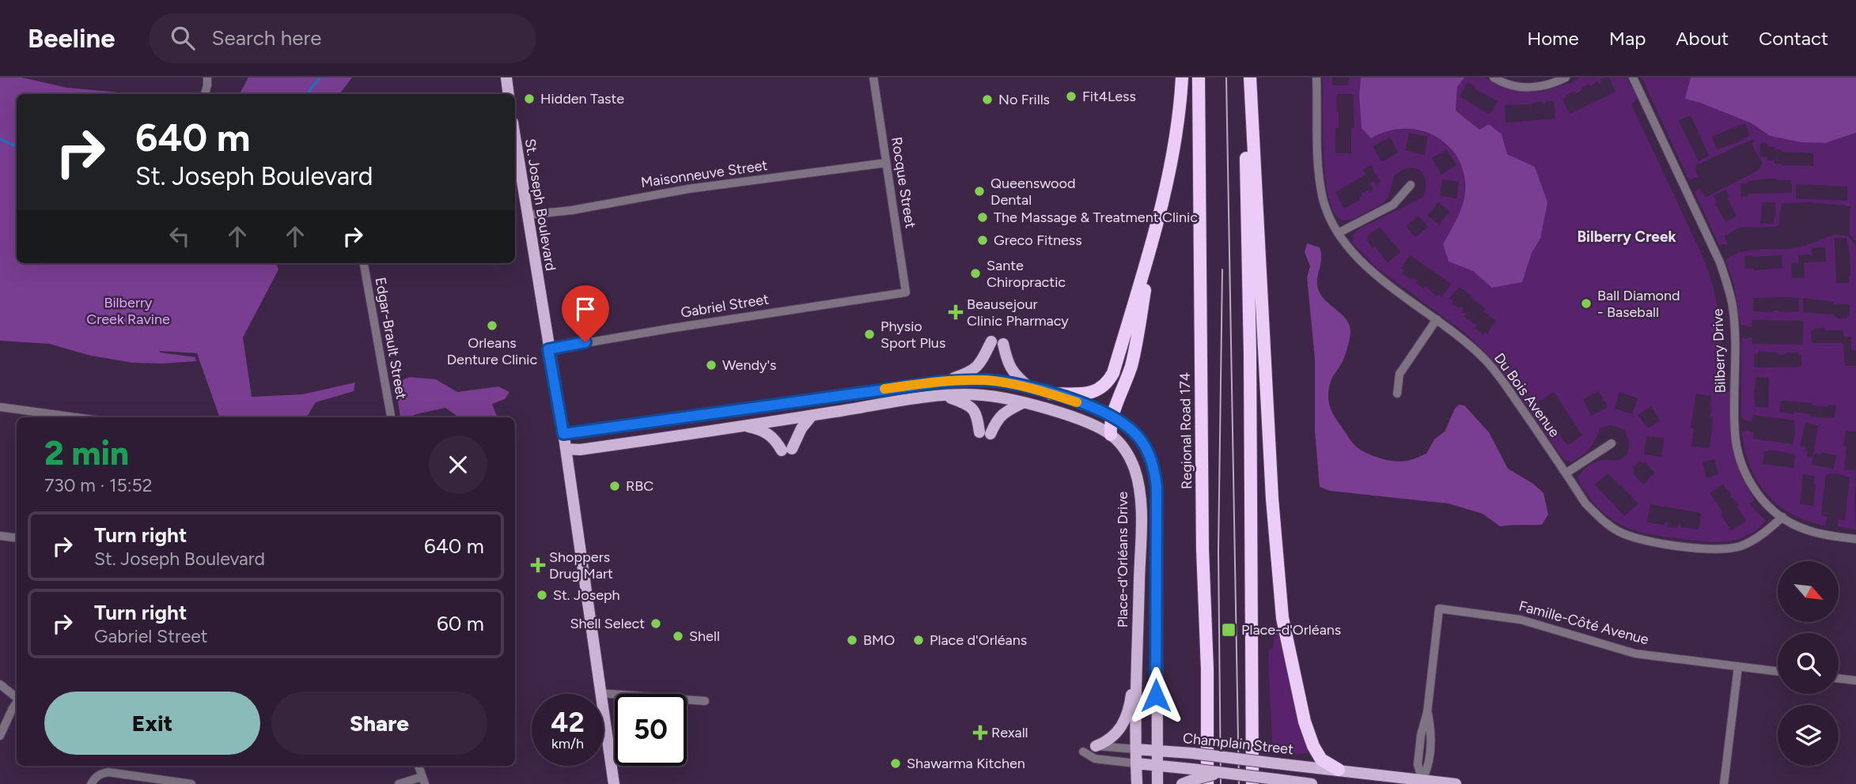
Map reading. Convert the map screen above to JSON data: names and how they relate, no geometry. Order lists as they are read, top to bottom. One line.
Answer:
{"streets":{"highway":["Regional Road 174"],"main road":["St. Joseph Boulevard","Place-d'Orléans Drive","Champlain Street"],"street":["Maisonneuve Street","Rocque Street","Gabriel Street","Edgar-Brault Street","Bilberry Drive","Du Bois Avenue","Famille-Côté Avenue"]},"crossings":[["Maisonneuve Street","Rocque Street"],["Maisonneuve Street","St. Joseph Boulevard"],["Rocque Street","Gabriel Street"],["St. Joseph Boulevard","Gabriel Street"],["St. Joseph Boulevard","Place-d'Orléans Drive"],["Bilberry Drive","Du Bois Avenue"],["Place-d'Orléans Drive","Champlain Street"],["Famille-Côté Avenue","Champlain Street"]],"districts":["Bilberry Creek"],"parks":["Bilberry Creek Ravine"],"places":{"other":["Fit4Less","Hidden Taste","No Frills","Queenswood Dental","The Massage & Treatment Clinic","Greco Fitness","Sante Chiropractic","Ball Diamond - Baseball","Orleans Denture Clinic","Physio Sport Plus","Wendy's","RBC","St. Joseph","Shell Select","Shell","BMO","Place d'Orléans","Shawarma Kitchen"],"health":["Beausejour Clinic Pharmacy","Shoppers Drug Mart","Rexall"],"transit":["Place-d'Orléans"]},"north":"bottom right","page":{"header":"Beeline","search":"Search here","nav":["Home","Map","About","Contact"],"turn":["640 m","St. Joseph Boulevard"],"heading":["2 min","730 m · 15:52"],"list":[{"name":"Turn right","note":"St. Joseph Boulevard","value":"640 m"},{"name":"Turn right","note":"Gabriel Street","value":"60 m"}],"buttons":["Exit","Share"],"speed":"42 km/h","limit":"50"}}
